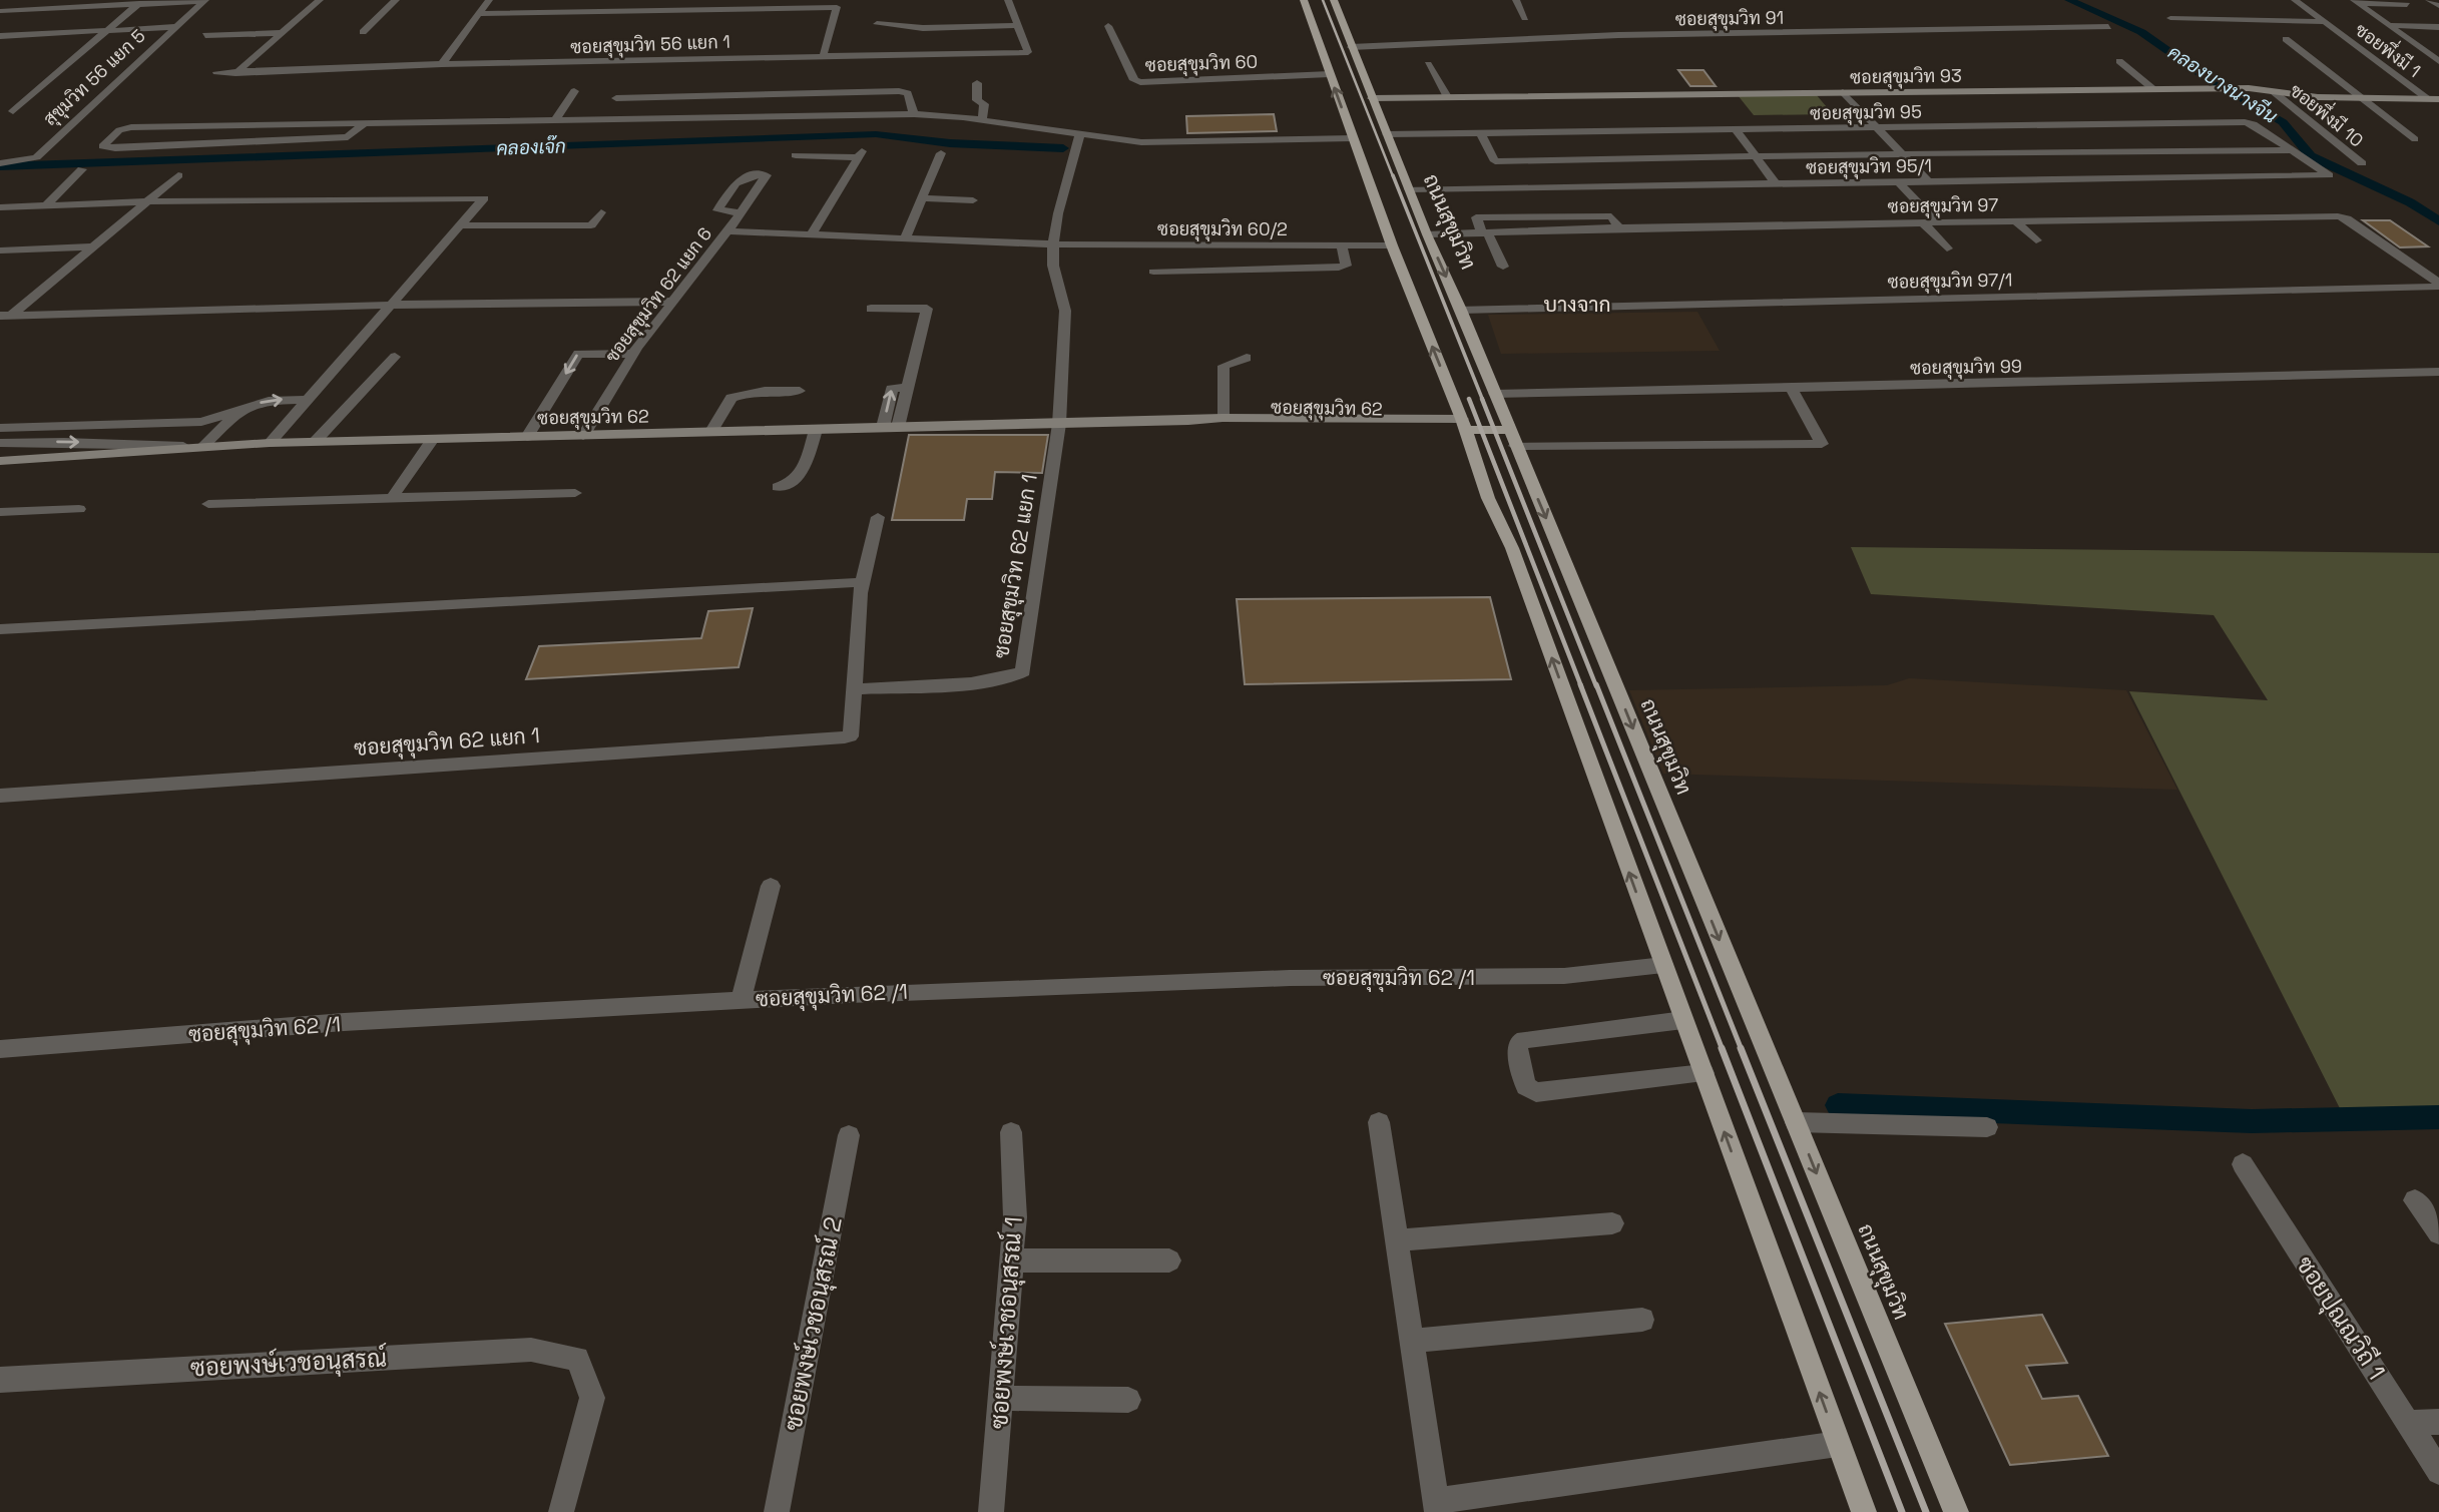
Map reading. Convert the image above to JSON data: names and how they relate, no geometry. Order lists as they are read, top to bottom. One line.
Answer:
{"streets":{"main road":["ถนนสุขุมวิท"],"street":["ซอยสุขุมวิท 91","ซอยสุขุมวิท 56 แยก 1","ซอยพึ่งมี 1","ซอยสุขุมวิท 60","ซอยสุขุมวิท 93","สุขุมวิท 56 แยก 5","ซอยสุขุมวิท 95","ซอยพึ่งมี 10","ซอยสุขุมวิท 95/1","ซอยสุขุมวิท 97","ซอยสุขุมวิท 60/2","ซอยสุขุมวิท 97/1","ซอยสุขุมวิท 62 แยก 6","ซอยสุขุมวิท 99","ซอยสุขุมวิท 62","ซอยสุขุมวิท 62 แยก 1","ซอยสุขุมวิท 62 /1","ซอยปุณณวิถี 1","ซอยพงษ์เวชอนุสรณ์ 1","ซอยพงษ์เวชอนุสรณ์ 2","ซอยพงษ์เวชอนุสรณ์"]},"crossings":[["ซอยสุขุมวิท 91","ถนนสุขุมวิท"],["ซอยพึ่งมี 1","ซอยสุขุมวิท 93"],["ซอยสุขุมวิท 93","ซอยพึ่งมี 10"],["ซอยสุขุมวิท 93","ถนนสุขุมวิท"],["ซอยสุขุมวิท 95","ซอยสุขุมวิท 95/1"],["ซอยสุขุมวิท 95","ถนนสุขุมวิท"],["ซอยสุขุมวิท 95/1","ถนนสุขุมวิท"],["ซอยสุขุมวิท 97","ถนนสุขุมวิท"],["ซอยสุขุมวิท 97","ซอยสุขุมวิท 97/1"],["ถนนสุขุมวิท","ซอยสุขุมวิท 97/1"],["ถนนสุขุมวิท","ซอยสุขุมวิท 99"],["ซอยสุขุมวิท 60/2","ซอยสุขุมวิท 62 แยก 6"],["ซอยสุขุมวิท 62 แยก 6","ซอยสุขุมวิท 62"],["ซอยสุขุมวิท 62","ซอยสุขุมวิท 62 แยก 1"]],"districts":["บางจาก"],"water":["คลองบางนางจีน","คลองเจ๊ก"]}
